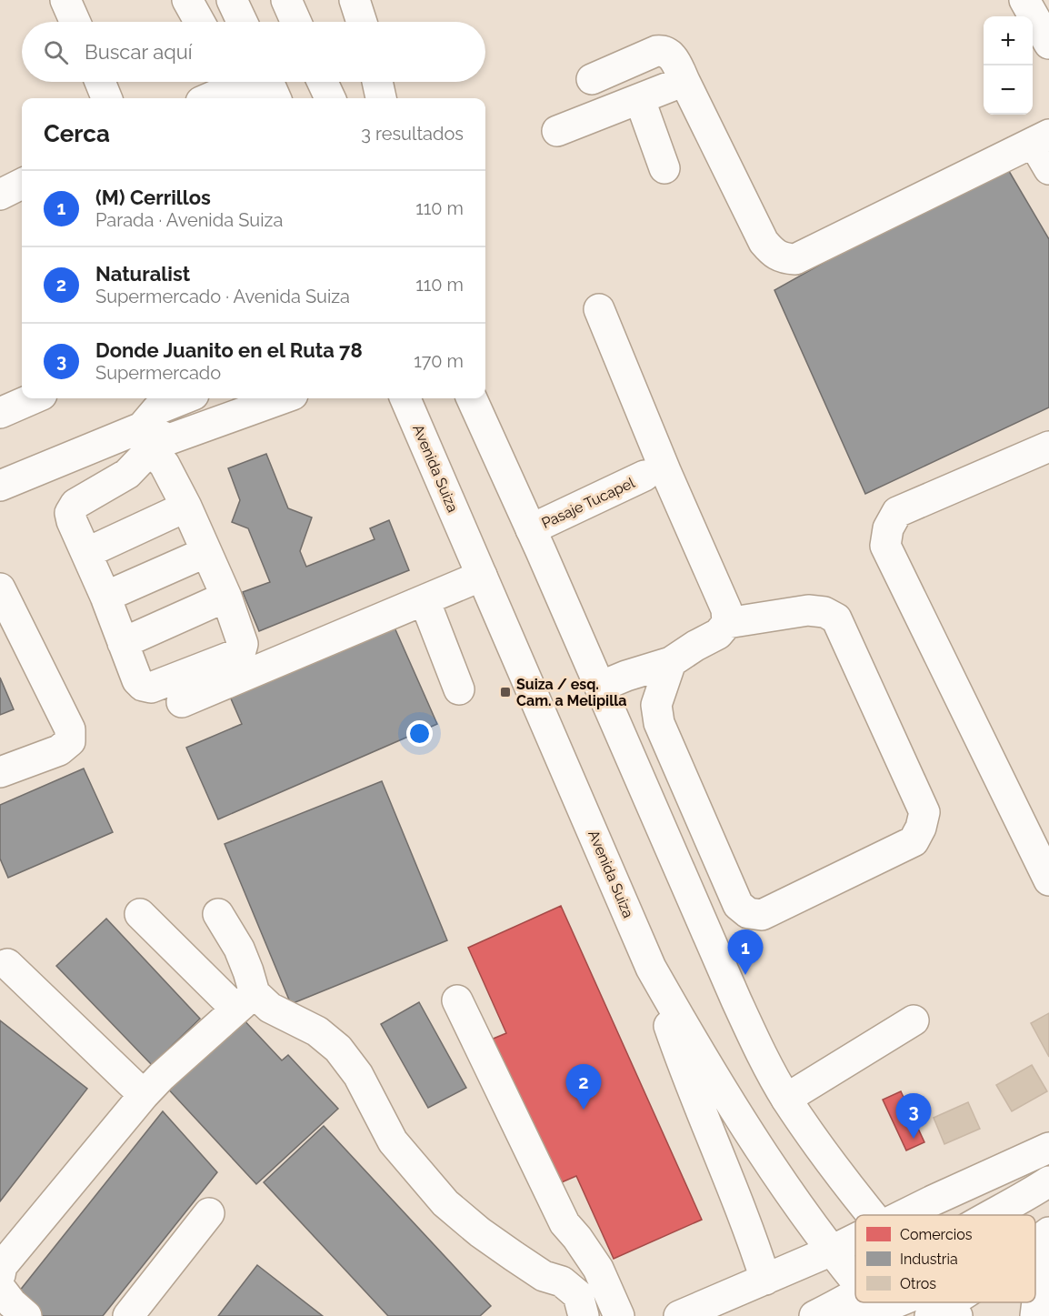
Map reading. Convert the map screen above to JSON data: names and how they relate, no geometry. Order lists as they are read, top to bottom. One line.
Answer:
{"streets":{"main road":["Avenida Suiza","Pasaje Tucapel"]},"places":{"transit":["Suiza / esq. Cam. a Melipilla"]},"legend":["Comercios","Industria","Otros"],"page":{"map_buttons":["+","−"],"search":"Buscar aquí","heading":["Cerca","3 resultados"],"list":[{"mark":"1","name":"(M) Cerrillos","note":"Parada · Avenida Suiza","value":"110 m"},{"mark":"2","name":"Naturalist","note":"Supermercado · Avenida Suiza","value":"110 m"},{"mark":"3","name":"Donde Juanito en el Ruta 78","note":"Supermercado","value":"170 m"}],"pins":["1","2","3"]}}
